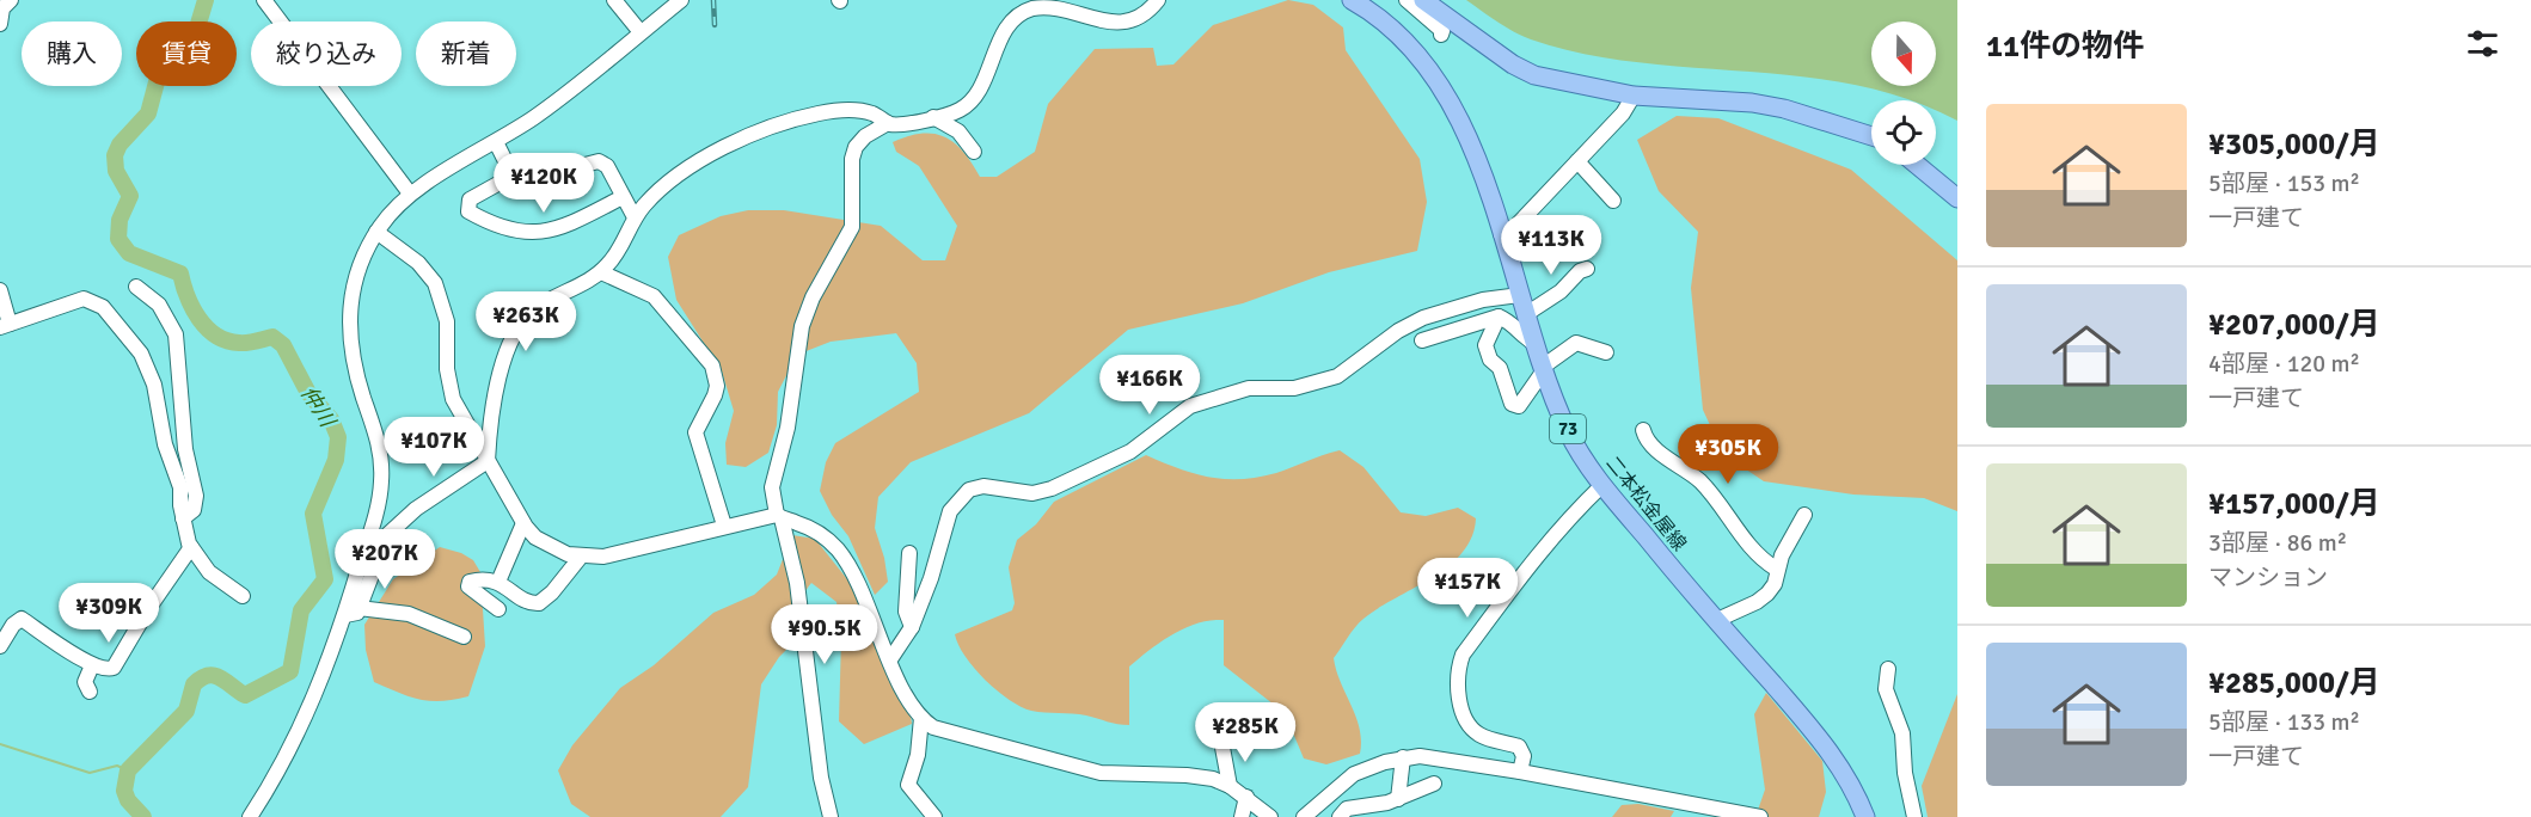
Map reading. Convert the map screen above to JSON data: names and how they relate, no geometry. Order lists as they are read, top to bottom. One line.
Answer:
{"streets":{"main road":["73","二本松金屋線"]},"water":["仲川"],"north":"bottom","page":{"heading":"11件の物件","chip":["購入","賃貸","絞り込み","新着"],"list":[{"name":"¥305,000/月","note":"5部屋 · 153 m² · 一戸建て"},{"name":"¥207,000/月","note":"4部屋 · 120 m² · 一戸建て"},{"name":"¥157,000/月","note":"3部屋 · 86 m² · マンション"},{"name":"¥285,000/月","note":"5部屋 · 133 m² · 一戸建て"}],"price":["¥120K","¥113K","¥263K","¥166K","¥107K","¥305K","¥207K","¥157K","¥309K","¥90.5K","¥285K"]}}
